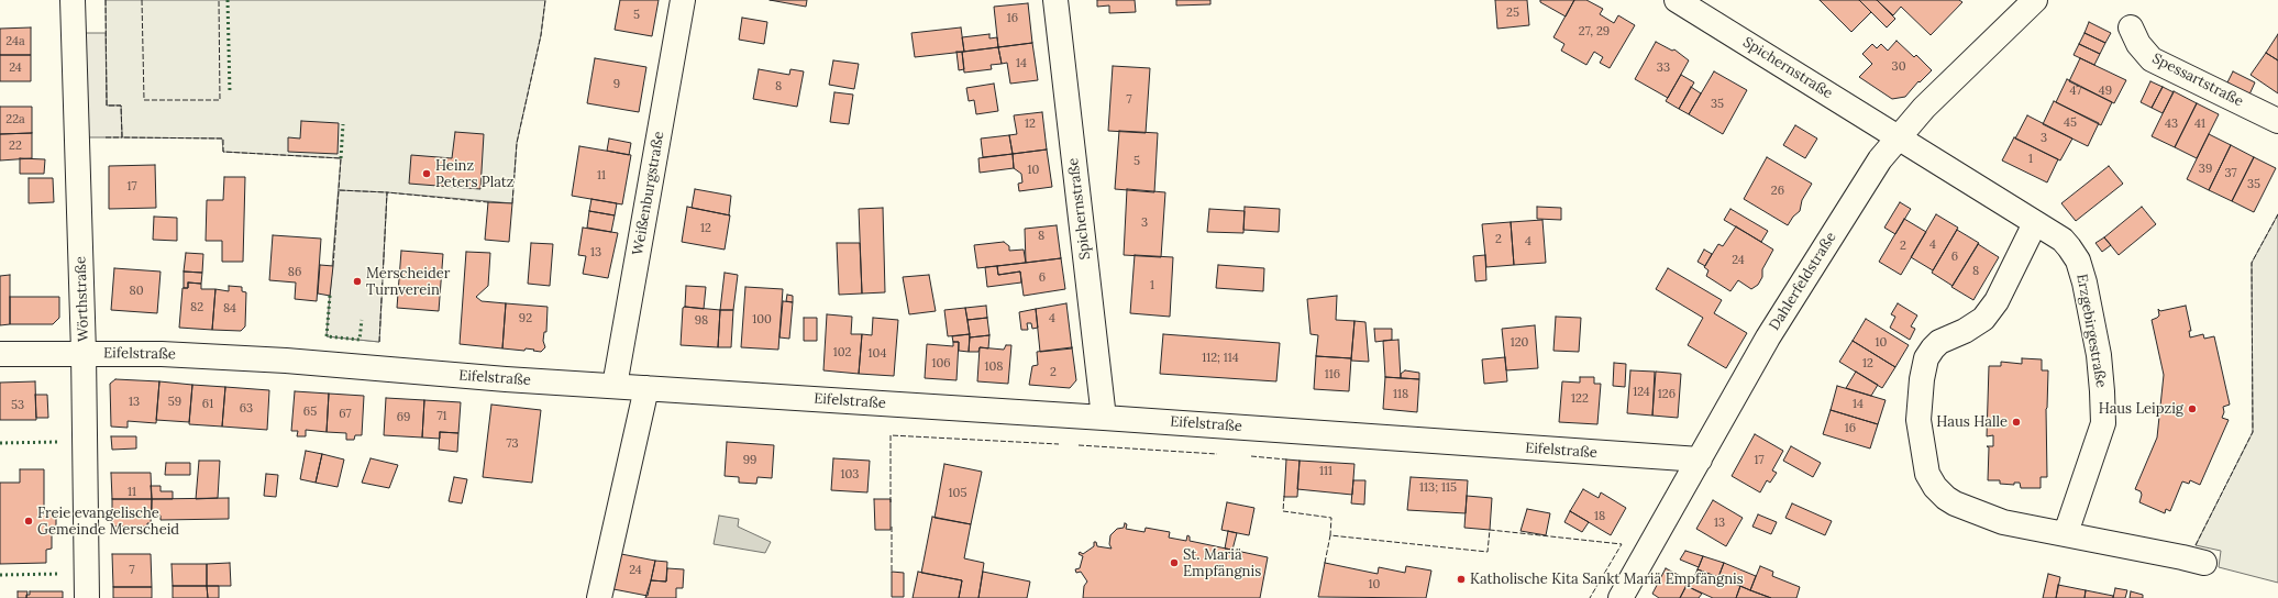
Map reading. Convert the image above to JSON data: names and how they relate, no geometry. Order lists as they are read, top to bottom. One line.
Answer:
{"streets":{"street":["Spichernstraße","Spessartstraße","Weißenburgstraße","Dahlerfeldstraße","Wörthstraße","Erzgebirgestraße","Eifelstraße"]},"crossings":[["Spichernstraße","Dahlerfeldstraße"],["Spichernstraße","Erzgebirgestraße"],["Spichernstraße","Eifelstraße"],["Weißenburgstraße","Eifelstraße"],["Dahlerfeldstraße","Erzgebirgestraße"],["Dahlerfeldstraße","Eifelstraße"],["Wörthstraße","Eifelstraße"]],"places":["Heinz Peters Platz","Merscheider Turnverein","Haus Leipzig","Haus Halle","Freie evangelische Gemeinde Merscheid","St. Mariä Empfängnis","Katholische Kita Sankt Mariä Empfängnis"],"house_numbers":["25","5","16","27, 29","24a","14","30","24","33","9","8","47","49","7","35","22a","45","12","43","41","3","22","1","5","39","10","37","11","35","17","26","3","12","8","2","4","4","2","13","6","24","8","86","6","1","80","82","84","92","4","100","98","120","10","102","104","112; 114","106","12","108","2","116","124","118","126","122","13","59","61","14","53","63","65","67","71","69","16","73","99","17","111","103","113; 115","11","105","18","13","7","24","10"]}
